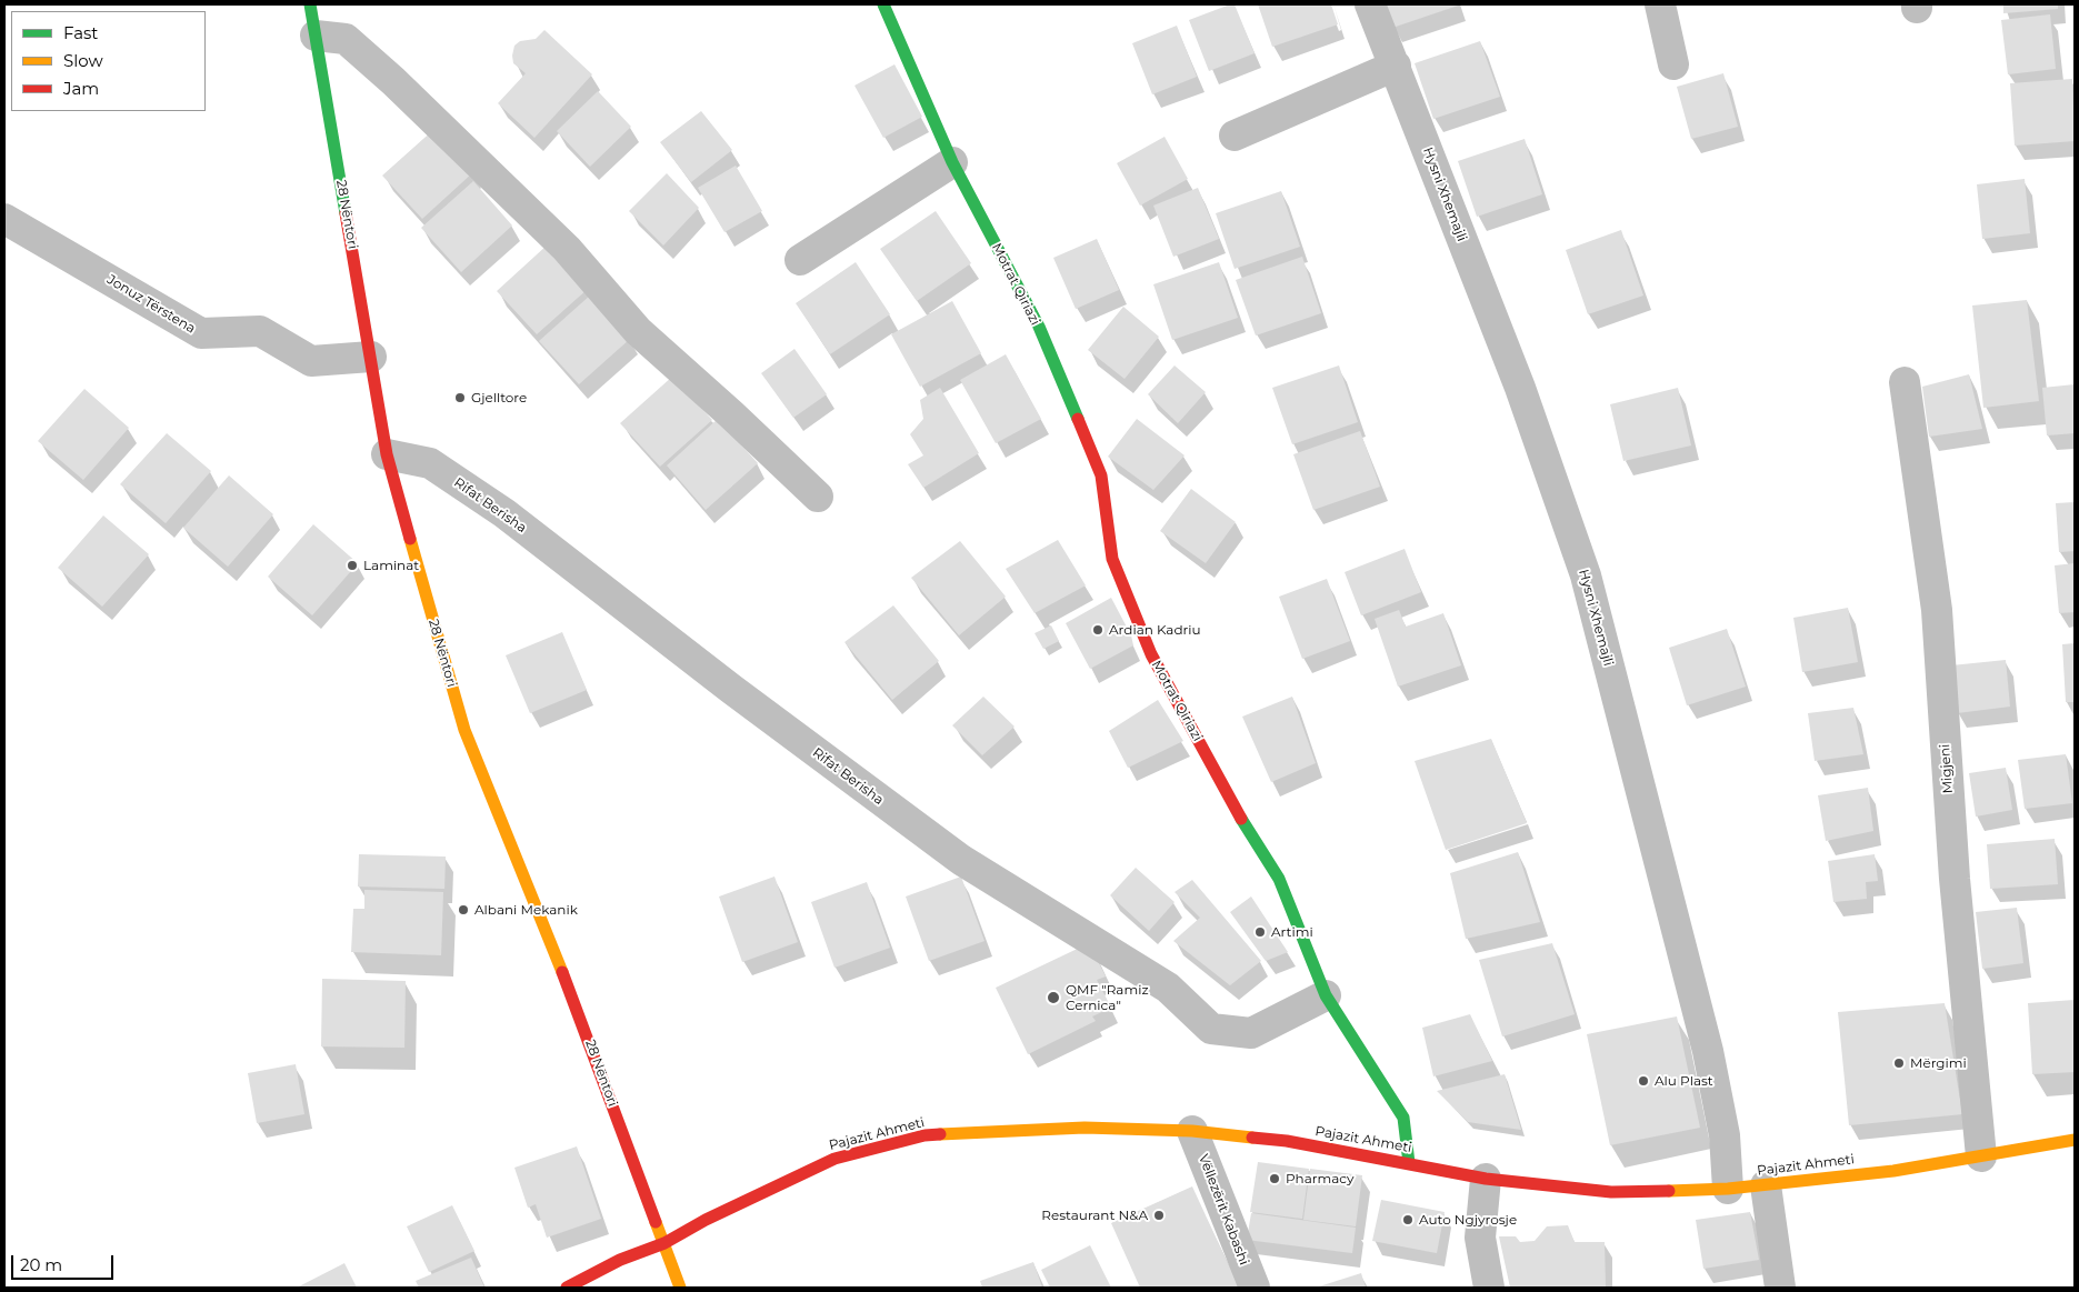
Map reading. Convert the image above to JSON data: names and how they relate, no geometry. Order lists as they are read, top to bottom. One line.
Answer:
{"streets":{"street":["Hysni Xhemajli","28 Nëntori","Motrat Qiriazi","Jonuz Tërstena","Rifat Berisha","Migjeni","Pajazit Ahmeti","Vëllezërit Kabashi"]},"crossings":[["Hysni Xhemajli","Pajazit Ahmeti"],["28 Nëntori","Jonuz Tërstena"],["28 Nëntori","Rifat Berisha"],["28 Nëntori","Pajazit Ahmeti"],["Motrat Qiriazi","Rifat Berisha"],["Motrat Qiriazi","Pajazit Ahmeti"],["Migjeni","Pajazit Ahmeti"],["Pajazit Ahmeti","Vëllezërit Kabashi"]],"places":["Gjelltore","Laminat","Ardian Kadriu","Albani Mekanik","Artimi","QMF \"Ramiz Cernica\"","Mërgimi","Alu Plast","Pharmacy","Restaurant N&A","Auto Ngjyrosje"],"legend":["Fast","Slow","Jam"],"scale_bar":"20 m"}
